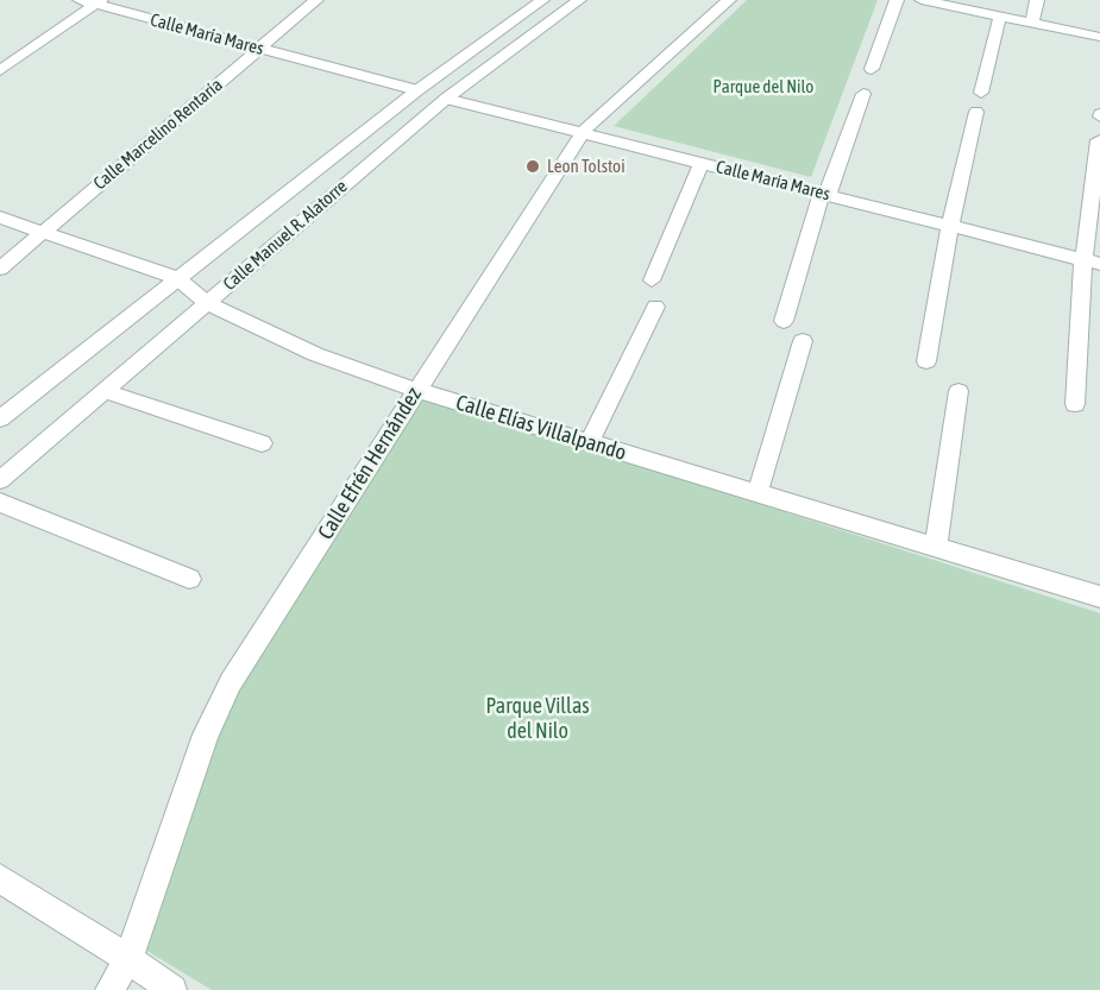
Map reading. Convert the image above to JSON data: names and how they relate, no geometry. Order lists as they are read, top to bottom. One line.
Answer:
{"streets":{"street":["Calle María Mares","Calle Marcelino Rentaría","Calle Manuel R. Alatorre","Calle Elías Villalpando","Calle Efrén Hernández"]},"crossings":[["Calle María Mares","Calle Marcelino Rentaría"],["Calle María Mares","Calle Manuel R. Alatorre"],["Calle María Mares","Calle Efrén Hernández"],["Calle Marcelino Rentaría","Calle Elías Villalpando"],["Calle Manuel R. Alatorre","Calle Elías Villalpando"],["Calle Elías Villalpando","Calle Efrén Hernández"]],"parks":["Parque del Nilo","Parque Villas del Nilo"],"places":["Leon Tolstoi"]}
